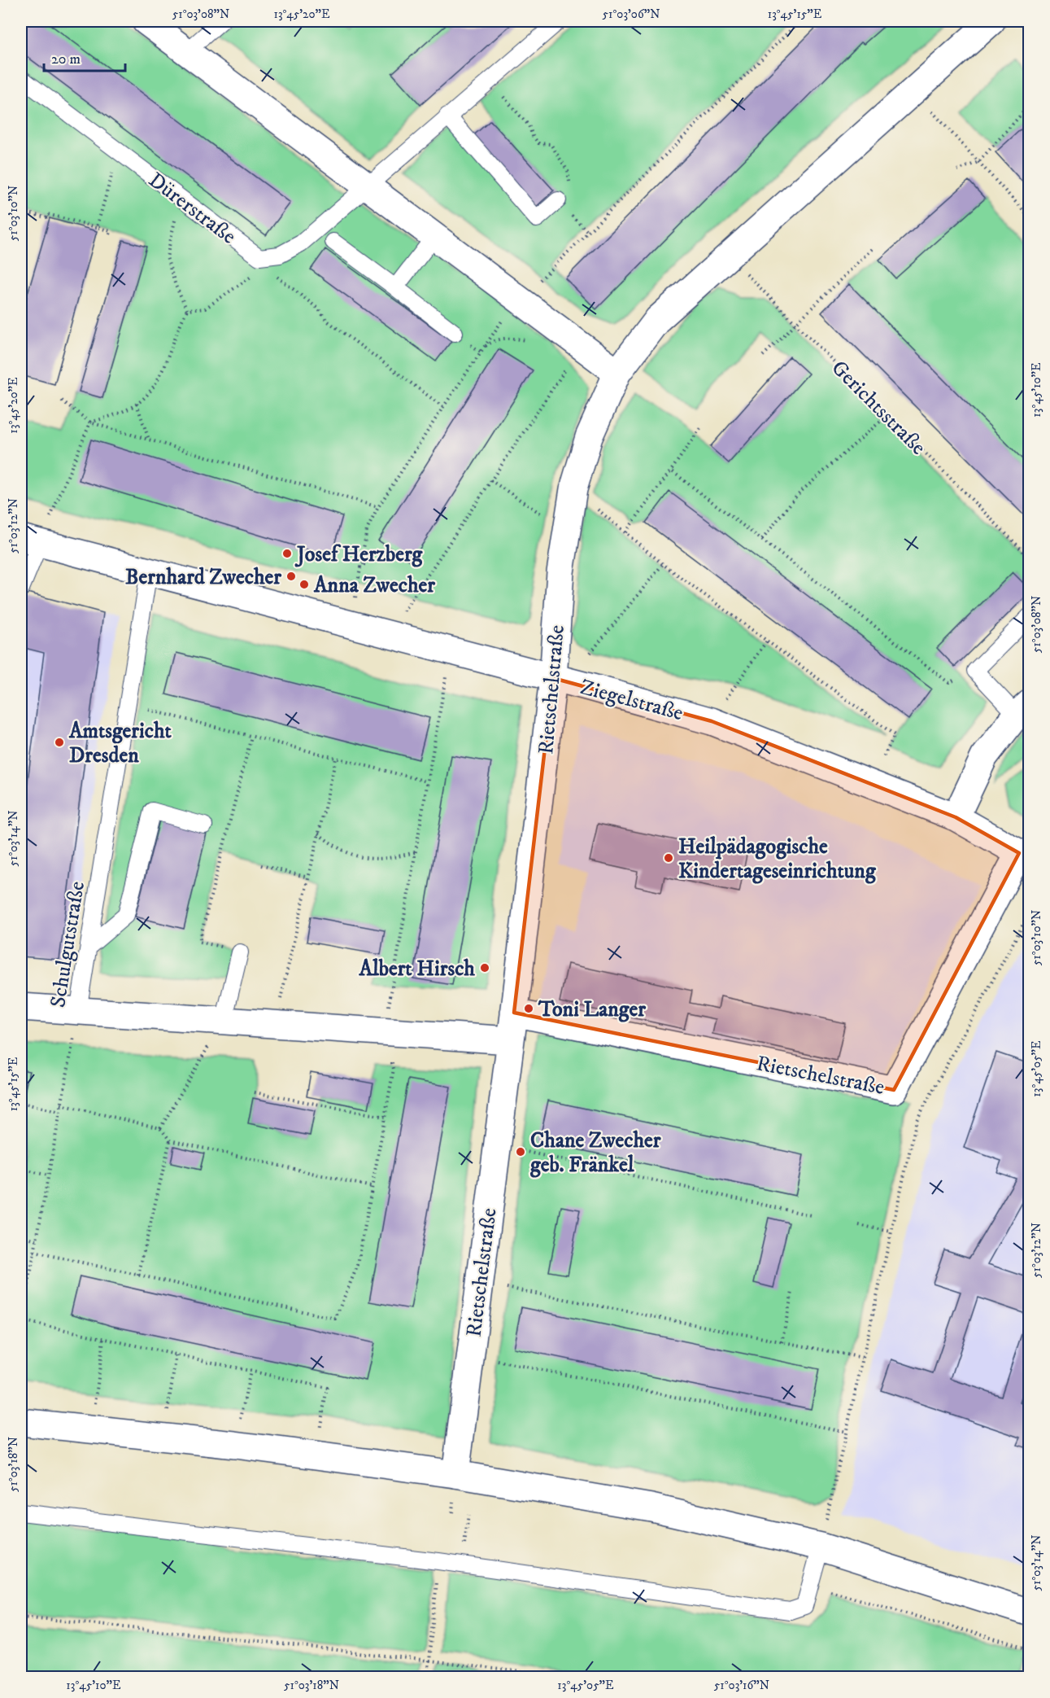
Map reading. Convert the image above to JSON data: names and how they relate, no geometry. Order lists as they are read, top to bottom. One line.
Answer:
{"streets":{"street":["Rietschelstraße","Ziegelstraße"],"lane":["Dürerstraße","Schulgutstraße"],"path":["Gerichtsstraße"]},"crossings":[["Gerichtsstraße","Rietschelstraße"],["Rietschelstraße","Ziegelstraße"],["Ziegelstraße","Schulgutstraße"]],"places":["Josef Herzberg","Bernhard Zwecher","Anna Zwecher","Amtsgericht Dresden","Heilpädagogische Kindertageseinrichtung","Albert Hirsch","Toni Langer","Chane Zwecher geb. Fränkel"],"scale_bar":"20 m","coordinates":["51°03'08\"N","13°45'20\"E","51°03'06\"N","13°45'15\"E","51°03'10\"N","13°45'10\"E","51°03'12\"N","51°03'14\"N","13°45'05\"E","51°03'18\"N","51°03'16\"N"]}
